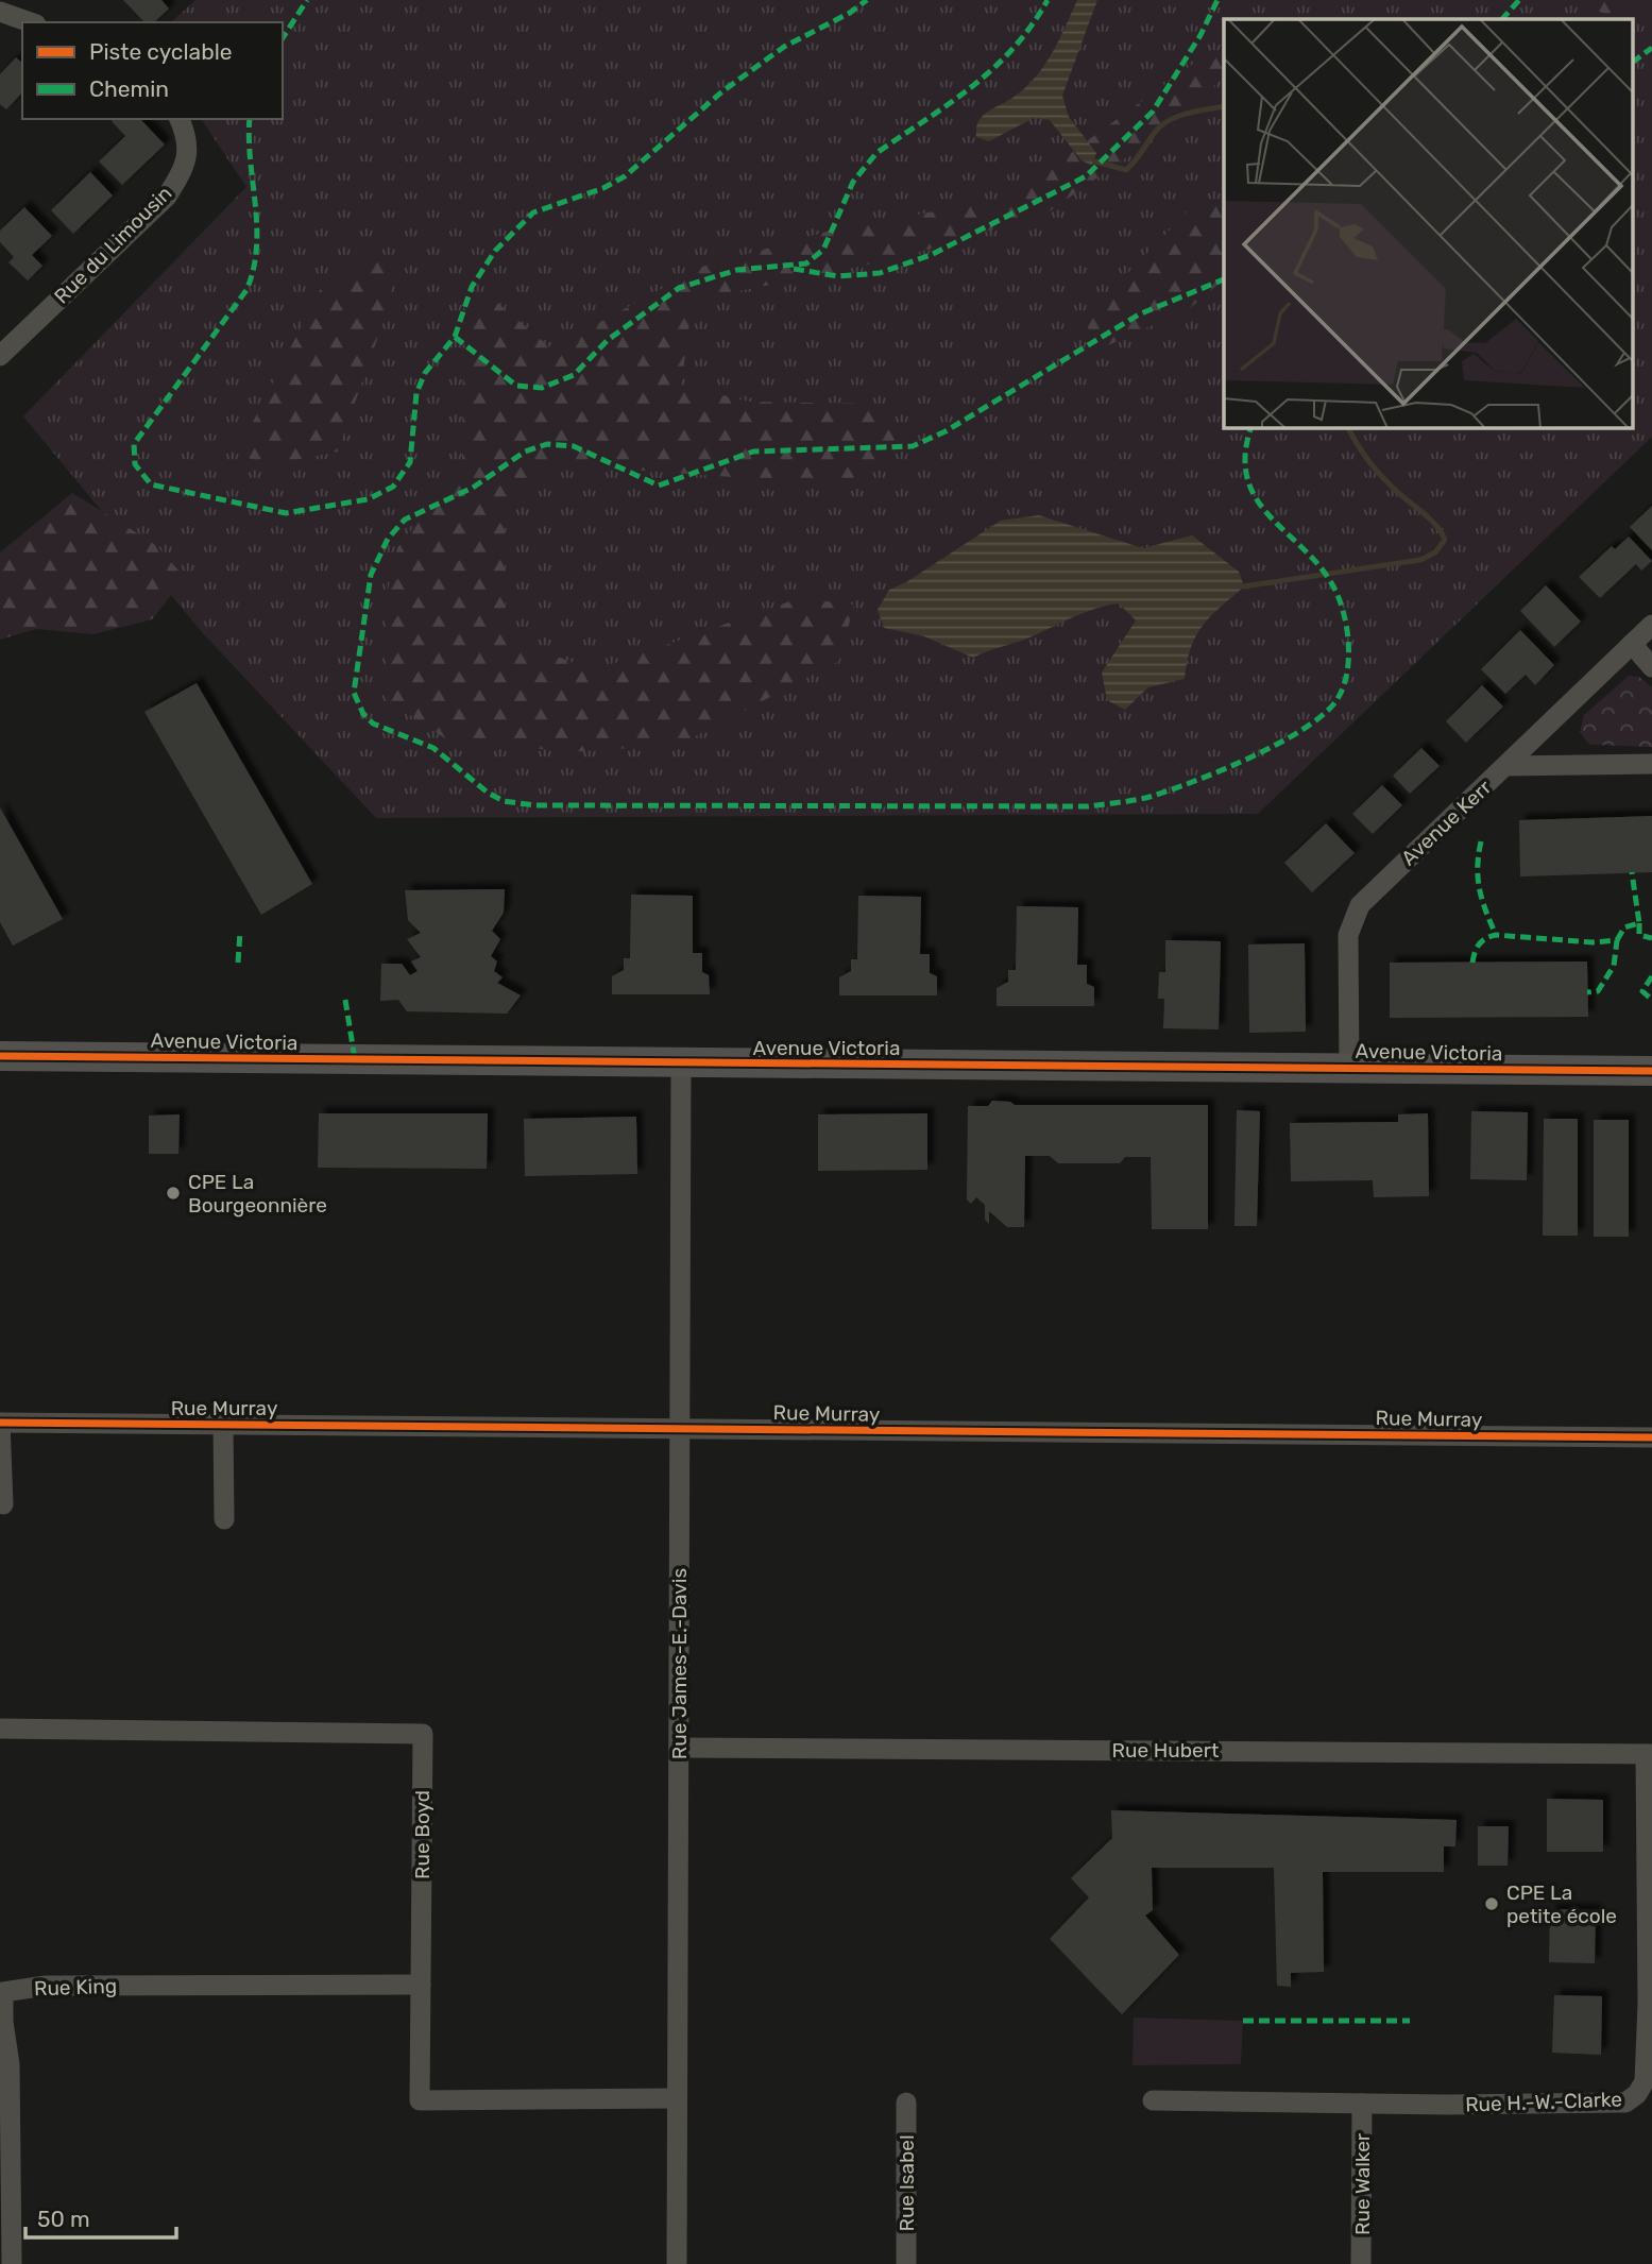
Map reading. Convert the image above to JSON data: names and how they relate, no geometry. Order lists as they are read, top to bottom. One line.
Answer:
{"streets":{"street":["Rue du Limousin","Avenue Kerr","Avenue Victoria","Rue Murray","Rue James-E.-Davis","Rue Hubert","Rue Boyd","Rue King","Rue H.-W.-Clarke","Rue Isabel","Rue Walker"]},"crossings":[["Avenue Kerr","Avenue Victoria"],["Avenue Victoria","Rue James-E.-Davis"],["Rue Murray","Rue James-E.-Davis"],["Rue James-E.-Davis","Rue Hubert"],["Rue James-E.-Davis","Rue Boyd"],["Rue Hubert","Rue H.-W.-Clarke"],["Rue Boyd","Rue King"],["Rue H.-W.-Clarke","Rue Walker"]],"places":["CPE La Bourgeonnière","CPE La petite école"],"legend":["Piste cyclable","Chemin"],"scale_bar":"50 m"}
